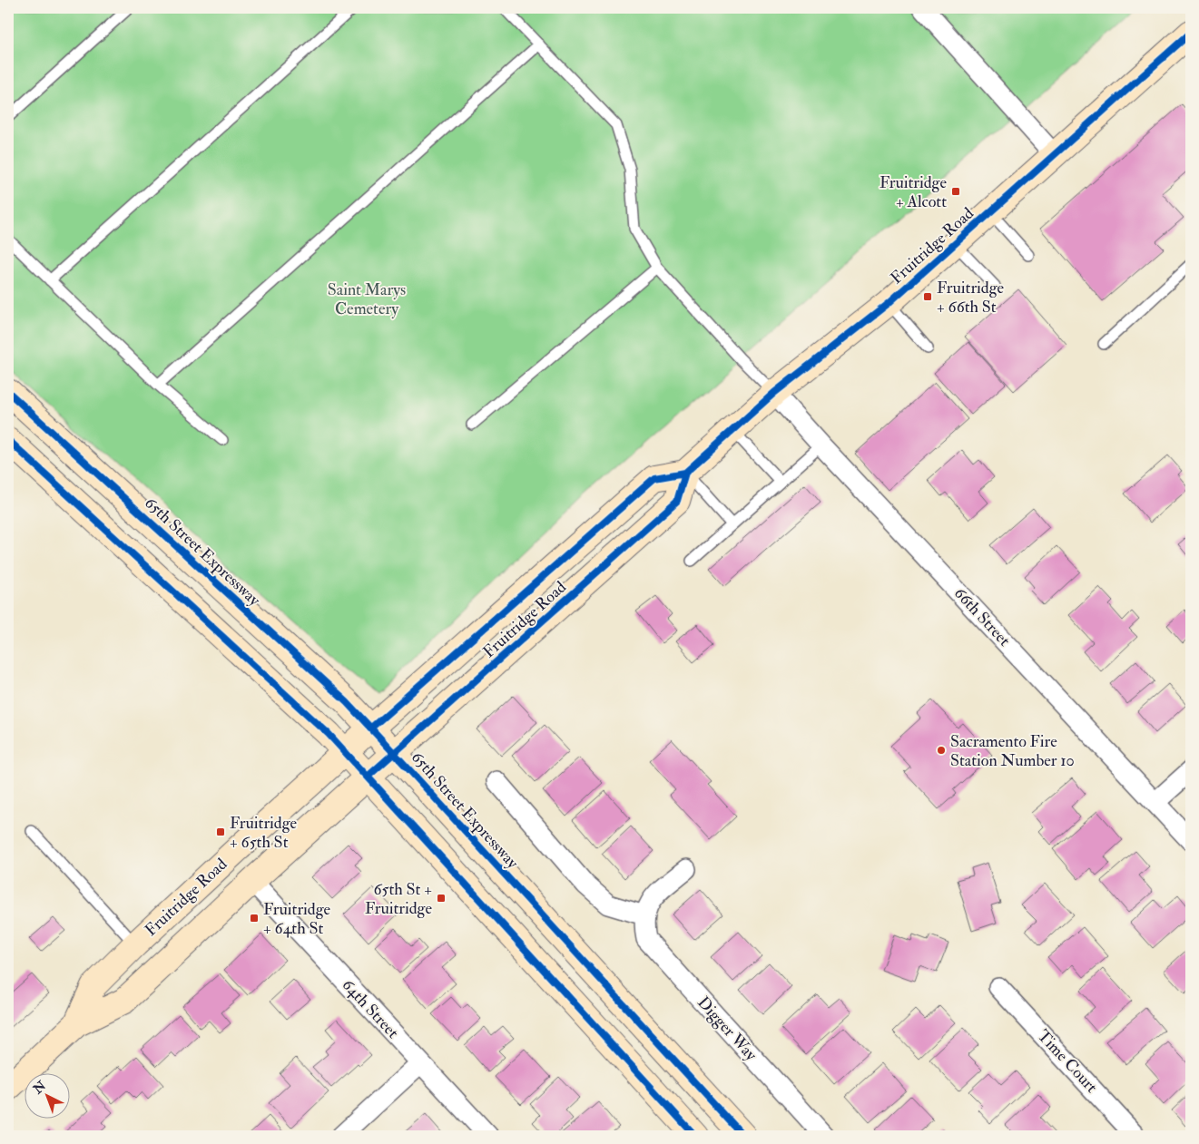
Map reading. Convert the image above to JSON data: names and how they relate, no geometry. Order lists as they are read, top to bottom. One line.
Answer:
{"streets":{"main road":["Fruitridge Road","65th Street Expressway"],"street":["66th Street","64th Street","Digger Way","Time Court"]},"crossings":[["Fruitridge Road","65th Street Expressway"],["Fruitridge Road","66th Street"],["Fruitridge Road","64th Street"]],"parks":["Saint Marys Cemetery"],"places":{"transit":["Fruitridge + Alcott","Fruitridge + 66th St","Fruitridge + 65th St","65th St + Fruitridge","Fruitridge + 64th St"],"other":["Sacramento Fire Station Number 10"]},"north":"top left"}
